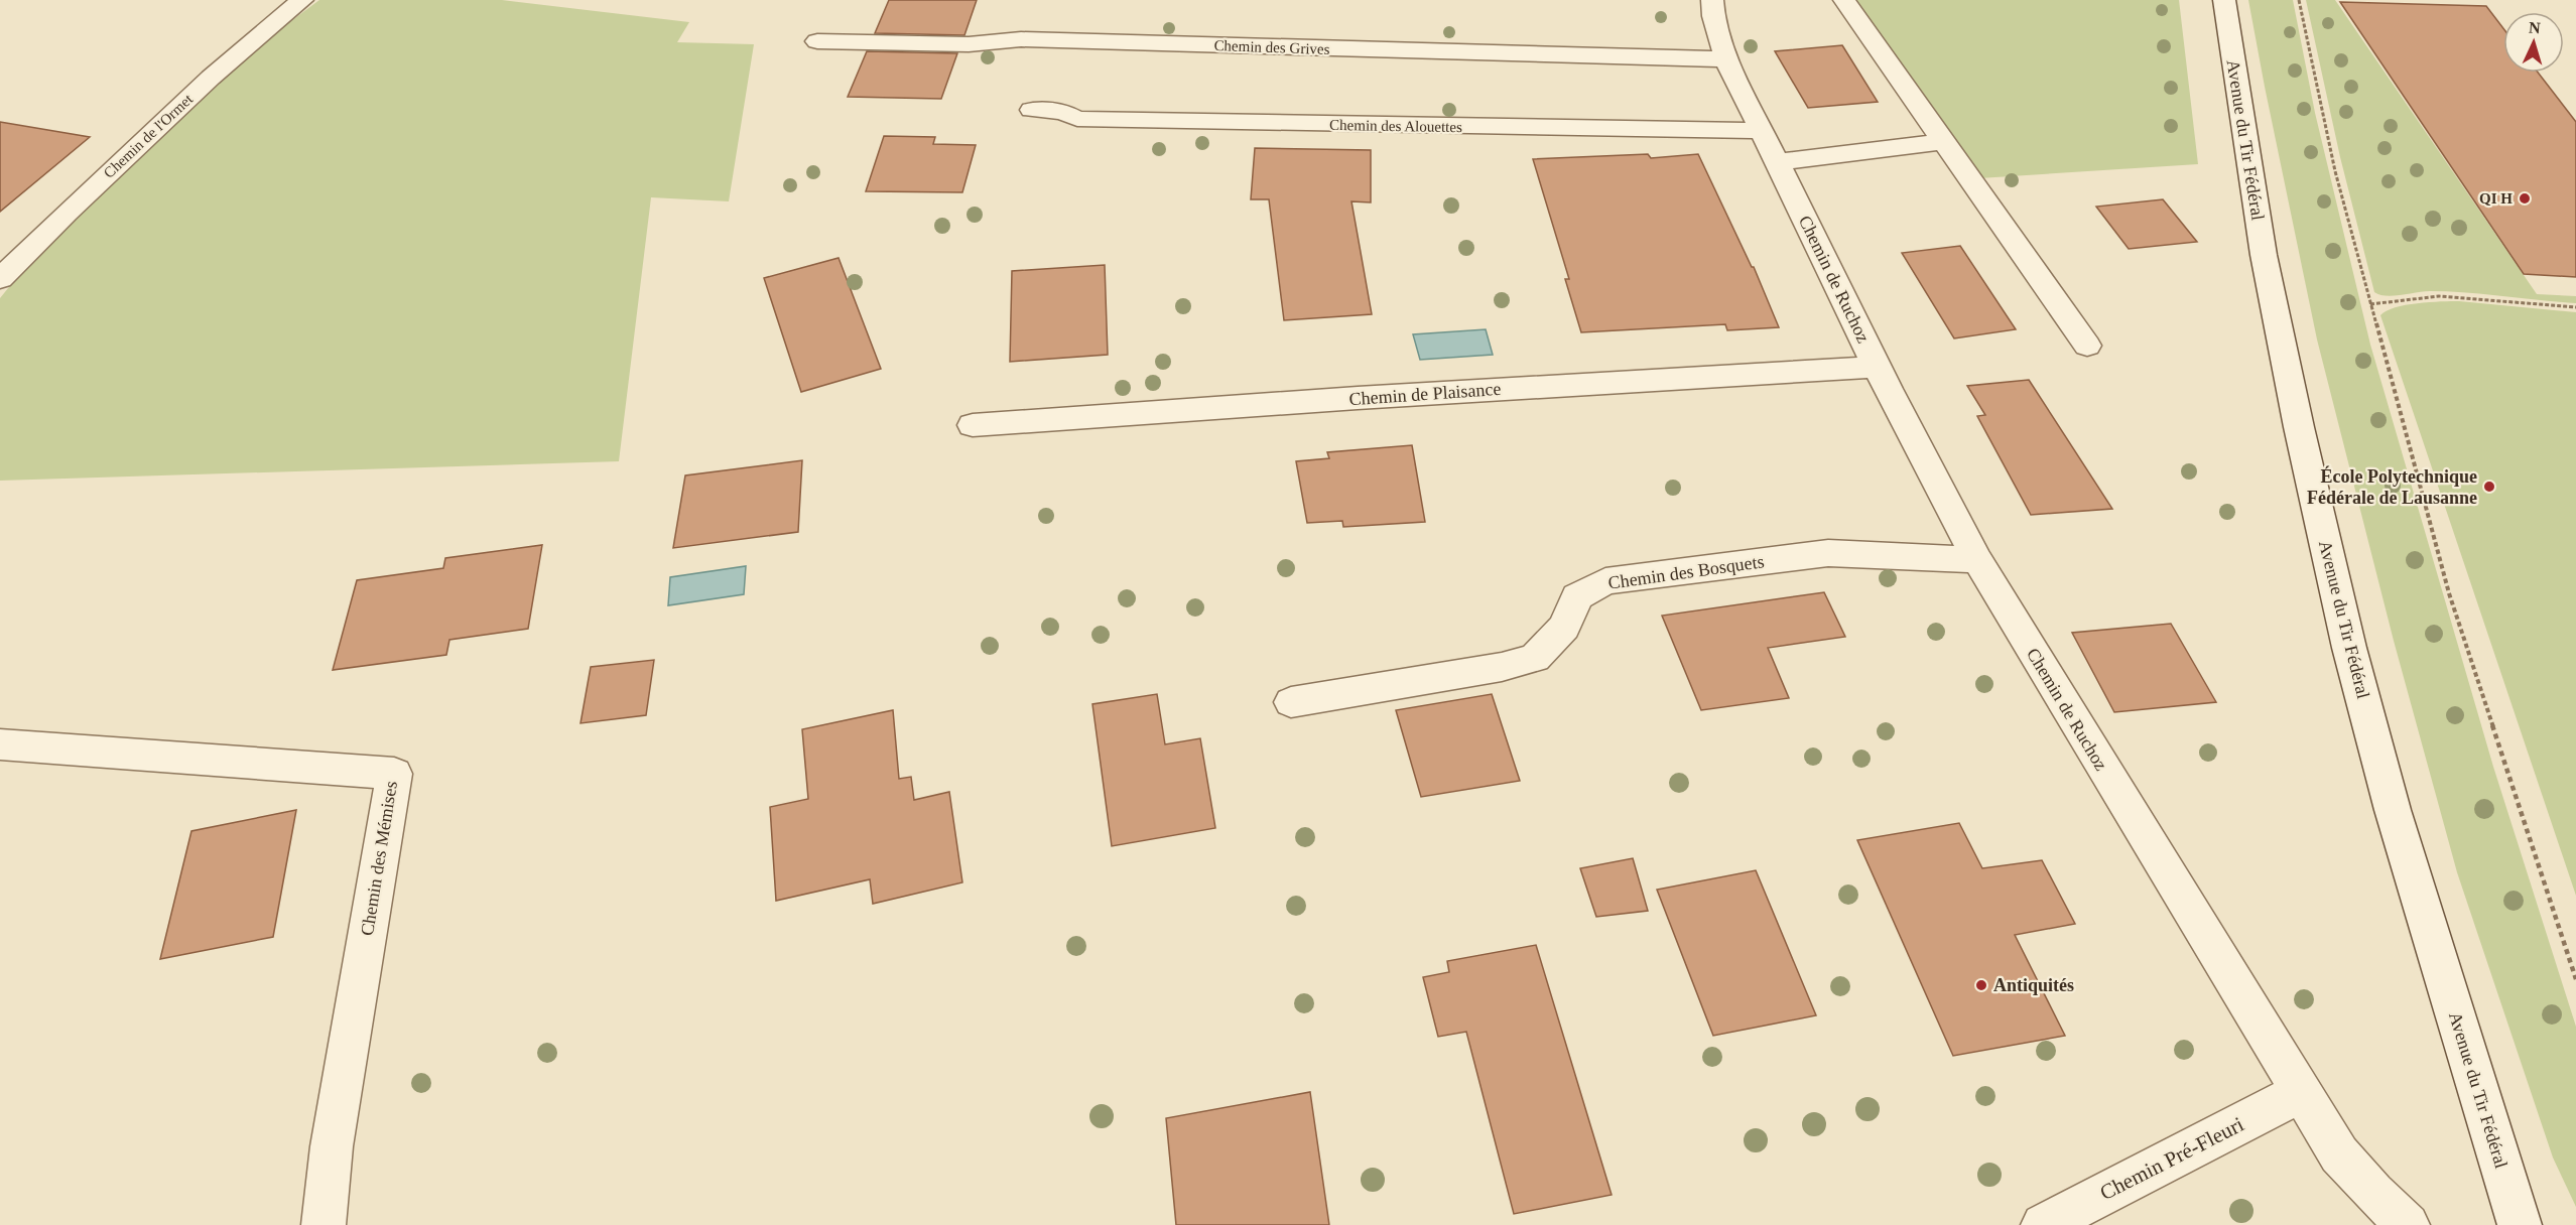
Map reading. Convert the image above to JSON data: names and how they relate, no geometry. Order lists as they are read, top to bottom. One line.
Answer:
{"streets":{"street":["Chemin des Grives","Chemin des Alouettes","Chemin de l'Ormet","Avenue du Tir Fédéral","Chemin de Ruchoz","Chemin de Plaisance","Chemin des Bosquets","Chemin des Mémises","Chemin Pré-Fleuri"]},"crossings":[["Chemin des Grives","Chemin de Ruchoz"],["Chemin des Alouettes","Chemin de Ruchoz"],["Chemin de Ruchoz","Chemin de Plaisance"],["Chemin de Ruchoz","Chemin des Bosquets"],["Chemin de Ruchoz","Chemin Pré-Fleuri"]],"places":["QI H","École Polytechnique Fédérale de Lausanne","Antiquités"],"north":"top"}
